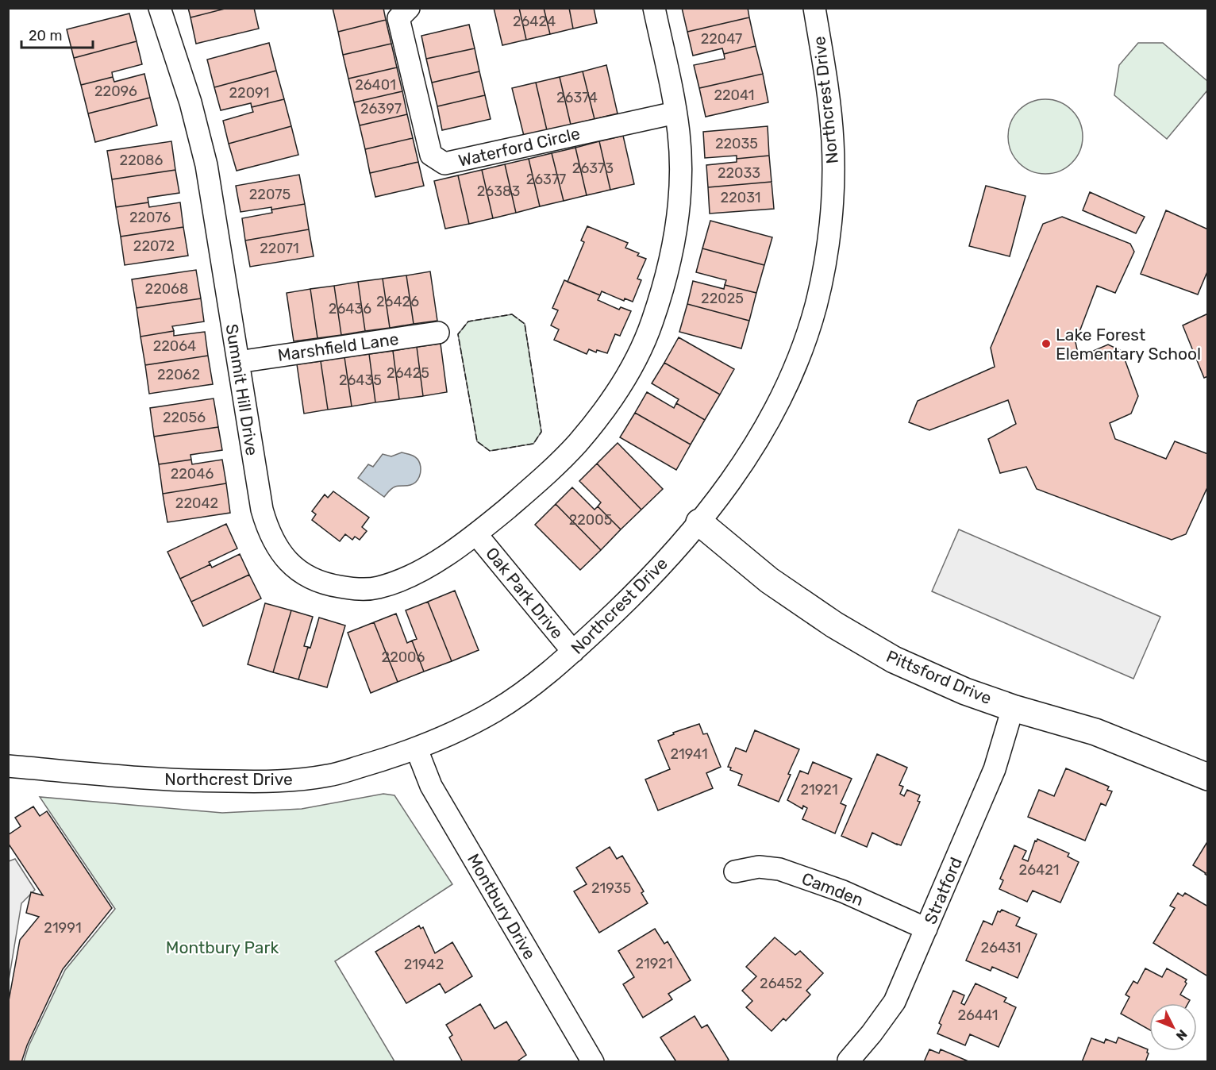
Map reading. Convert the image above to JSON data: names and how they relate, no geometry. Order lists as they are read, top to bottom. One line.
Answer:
{"streets":{"street":["Northcrest Drive","Waterford Circle","Marshfield Lane","Summit Hill Drive","Oak Park Drive","Pittsford Drive","Camden","Stratford","Montbury Drive"]},"crossings":[["Northcrest Drive","Oak Park Drive"],["Northcrest Drive","Pittsford Drive"],["Northcrest Drive","Montbury Drive"],["Waterford Circle","Summit Hill Drive"],["Marshfield Lane","Summit Hill Drive"],["Summit Hill Drive","Oak Park Drive"],["Pittsford Drive","Stratford"],["Camden","Stratford"]],"parks":["Montbury Park"],"places":["Lake Forest Elementary School"],"house_numbers":["26424","22047","26401","22096","22091","22041","26374","26397","22035","22086","26373","22033","26377","26383","22075","22031","22076","22072","22071","22068","22025","26426","26436","22064","26425","22062","26435","22056","22046","22042","22005","22006","21941","21921","26421","21935","21991","26431","21921","21942","26452","26441"],"scale_bar":"20 m","north":"bottom right"}
